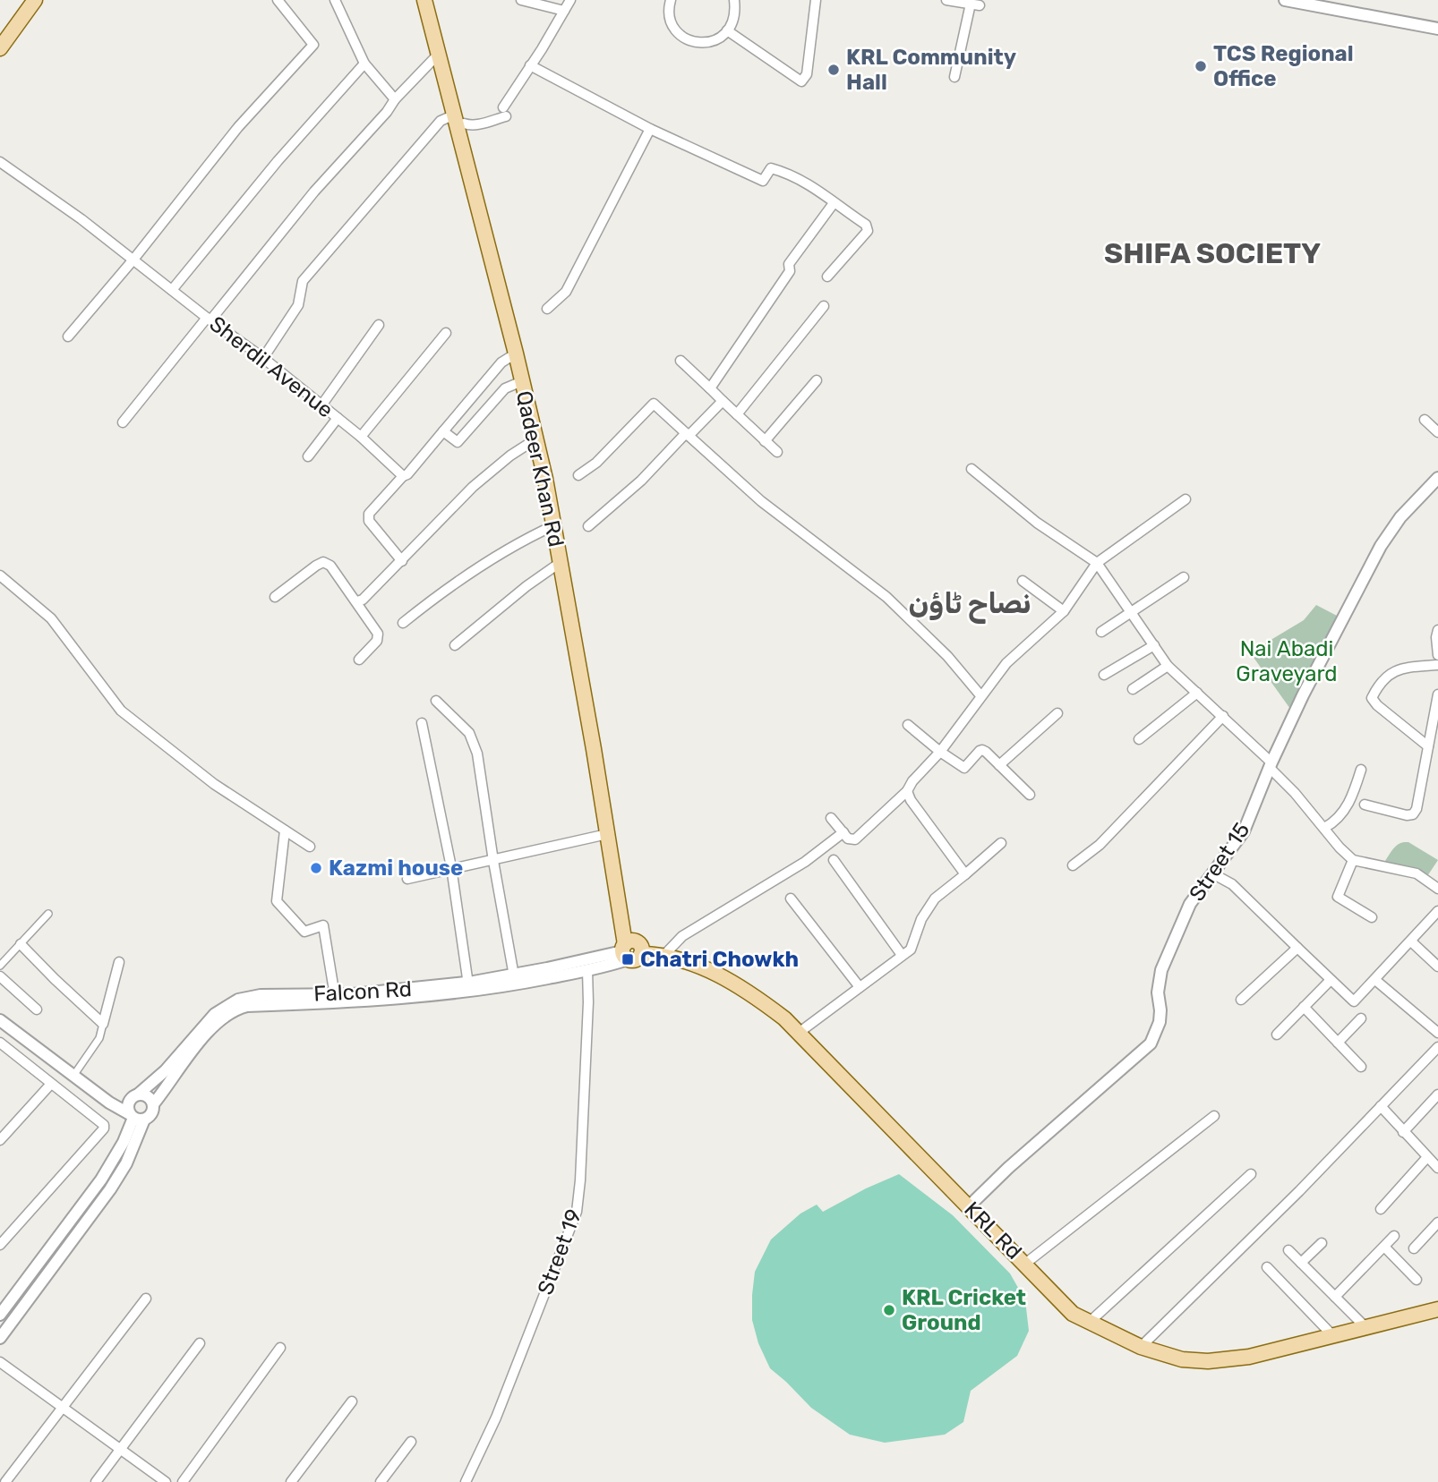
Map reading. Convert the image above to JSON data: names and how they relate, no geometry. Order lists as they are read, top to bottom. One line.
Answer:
{"streets":{"main road":["Qadeer Khan Rd","KRL Rd"],"street":["Sherdil Avenue","Street 15","Falcon Rd","Street 19"]},"crossings":[["Qadeer Khan Rd","Falcon Rd"],["Qadeer Khan Rd","KRL Rd"],["Street 15","KRL Rd"],["Falcon Rd","KRL Rd"],["Falcon Rd","Street 19"]],"districts":["SHIFA SOCIETY","نصاح ٹاؤن"],"parks":["Nai Abadi Graveyard"],"places":{"other":["TCS Regional Office","KRL Community Hall","Kazmi house","KRL Cricket Ground"],"transit":["Chatri Chowkh"]}}
